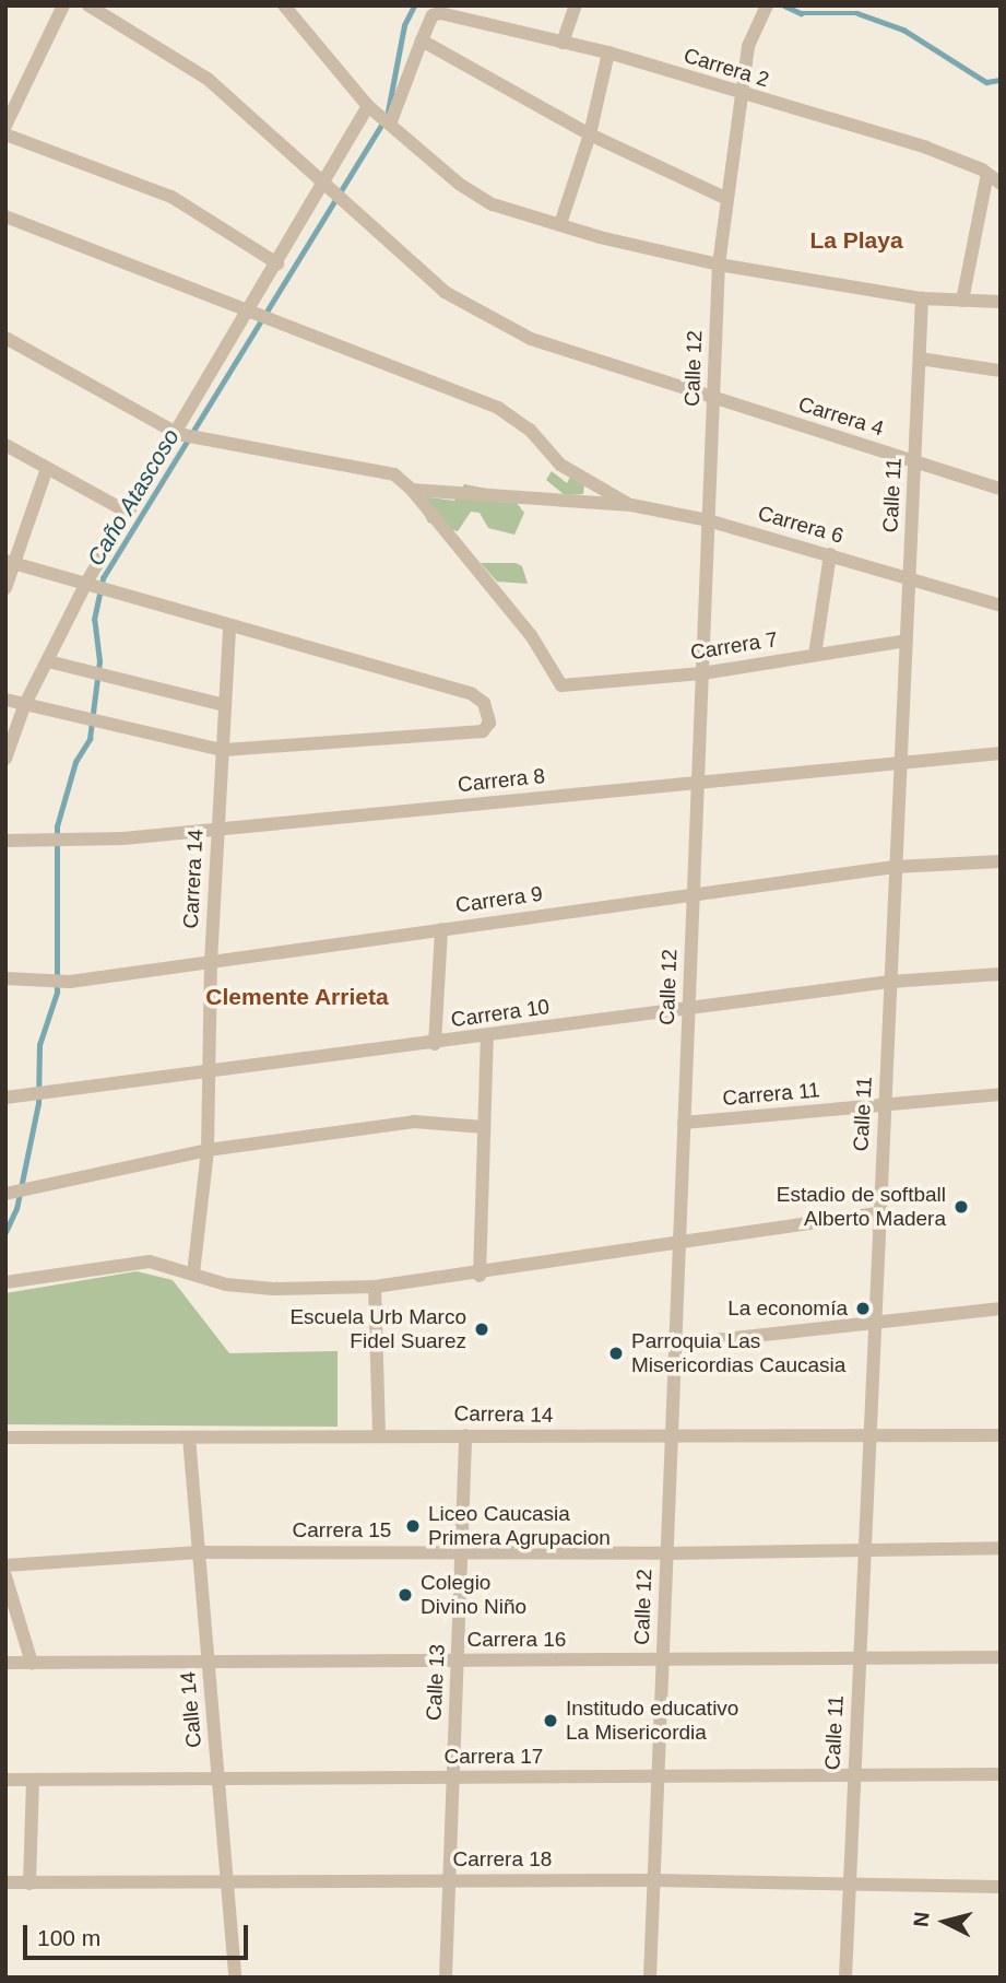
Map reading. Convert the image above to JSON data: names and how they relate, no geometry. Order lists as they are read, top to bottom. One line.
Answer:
{"streets":{"street":["Carrera 2","Calle 12","Carrera 4","Calle 11","Carrera 6","Carrera 7","Carrera 8","Carrera 14","Carrera 9","Carrera 10","Carrera 11","Carrera 15","Carrera 16","Calle 13","Calle 14","Carrera 17","Carrera 18"]},"crossings":[["Carrera 2","Calle 12"],["Calle 12","Carrera 4"],["Calle 12","Carrera 6"],["Calle 12","Carrera 7"],["Calle 12","Carrera 8"],["Calle 12","Carrera 14"],["Calle 12","Carrera 9"],["Calle 12","Carrera 10"],["Calle 12","Carrera 11"],["Calle 12","Carrera 15"],["Calle 12","Carrera 16"],["Calle 12","Carrera 17"],["Calle 12","Carrera 18"],["Carrera 4","Calle 11"],["Calle 11","Carrera 6"],["Calle 11","Carrera 7"],["Calle 11","Carrera 8"],["Calle 11","Carrera 14"],["Calle 11","Carrera 9"],["Calle 11","Carrera 10"],["Calle 11","Carrera 11"],["Calle 11","Carrera 15"],["Calle 11","Carrera 16"],["Calle 11","Carrera 17"],["Calle 11","Carrera 18"],["Carrera 8","Carrera 14"],["Carrera 14","Carrera 9"],["Carrera 14","Carrera 10"],["Carrera 14","Calle 13"],["Carrera 14","Calle 14"],["Carrera 15","Calle 13"],["Carrera 15","Calle 14"],["Carrera 16","Calle 13"],["Carrera 16","Calle 14"],["Calle 13","Carrera 17"],["Calle 13","Carrera 18"],["Calle 14","Carrera 17"],["Calle 14","Carrera 18"]],"districts":["La Playa","Clemente Arrieta"],"water":["Caño Atascoso"],"places":["Estadio de softball Alberto Madera","La economía","Escuela Urb Marco Fidel Suarez","Parroquia Las Misericordias Caucasia","Liceo Caucasia Primera Agrupacion","Colegio Divino Niño","Institudo educativo La Misericordia"],"scale_bar":"100 m","north":"left"}
